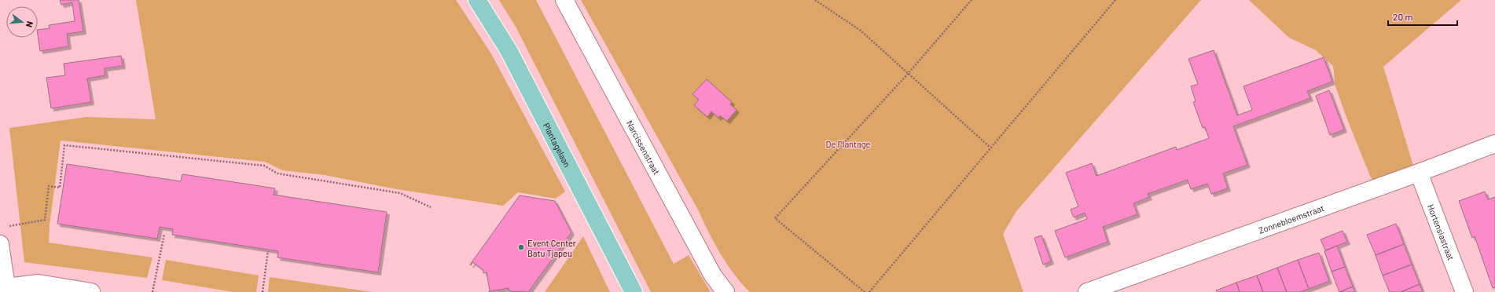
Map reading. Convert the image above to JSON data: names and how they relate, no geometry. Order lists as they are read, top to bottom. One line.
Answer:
{"streets":{"main road":["Plantagelaan"],"street":["Narcissenstraat","Zonnebloemstraat","Hortensiastraat"]},"crossings":[["Zonnebloemstraat","Hortensiastraat"]],"parks":["De Plantage"],"places":["Event Center Batu Tjapeu"],"scale_bar":"20 m","north":"right"}
